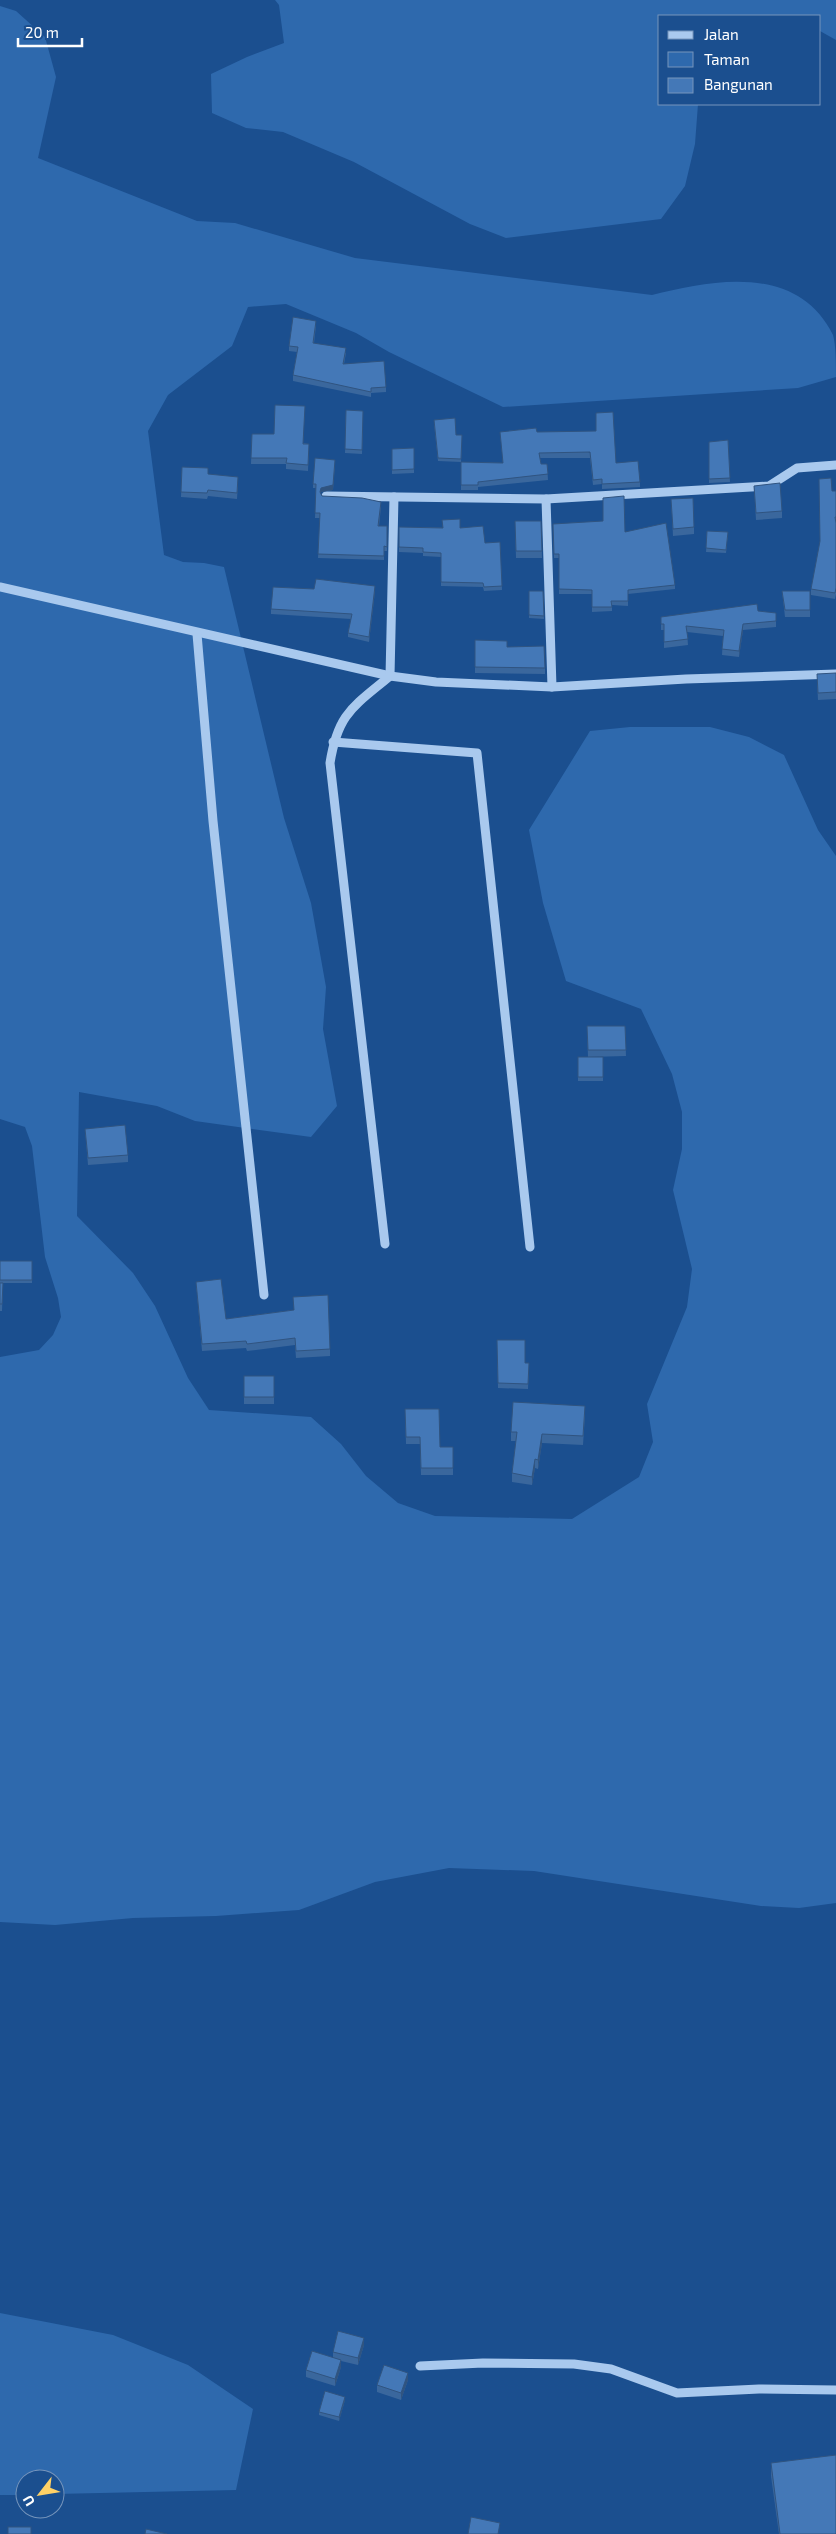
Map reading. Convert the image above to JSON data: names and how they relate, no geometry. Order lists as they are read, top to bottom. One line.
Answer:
{"legend":["Jalan","Taman","Bangunan"],"scale_bar":"20 m","north":"bottom left"}
